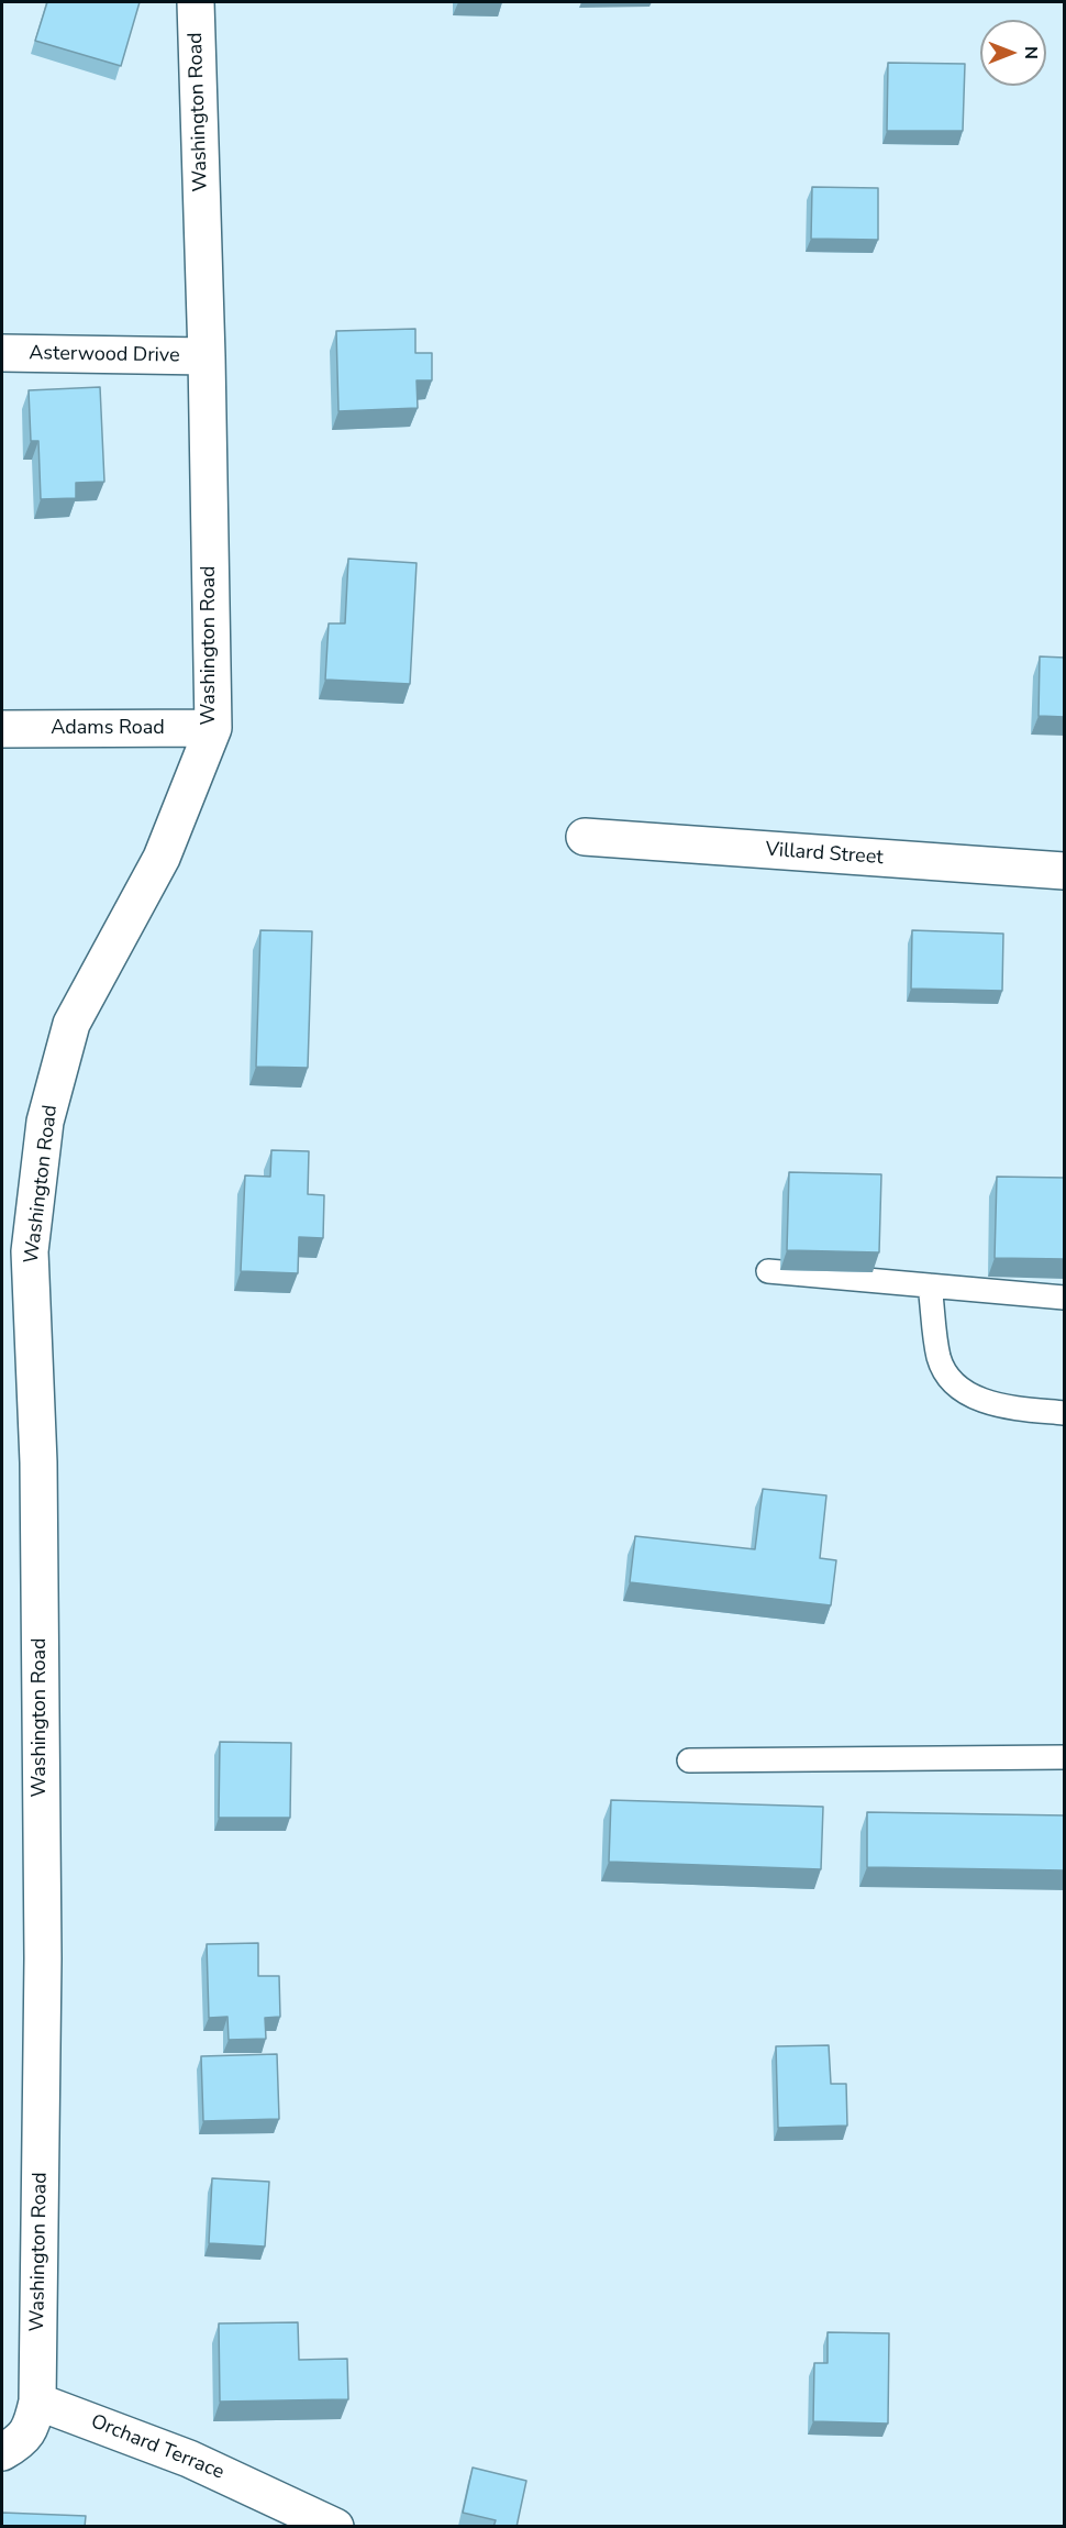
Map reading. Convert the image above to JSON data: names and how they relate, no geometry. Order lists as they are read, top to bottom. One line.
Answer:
{"streets":{"street":["Washington Road","Asterwood Drive","Adams Road","Villard Street","Orchard Terrace"]},"crossings":[["Washington Road","Asterwood Drive"],["Washington Road","Adams Road"],["Washington Road","Orchard Terrace"]],"north":"right"}
